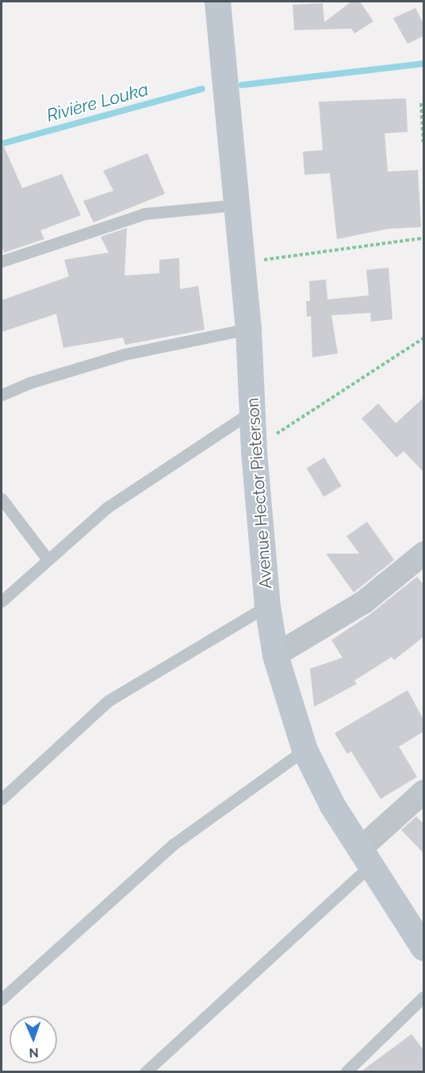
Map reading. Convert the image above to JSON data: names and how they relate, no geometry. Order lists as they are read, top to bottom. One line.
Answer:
{"streets":{"street":["Avenue Hector Pieterson"]},"water":["Rivière Louka"],"north":"bottom"}
